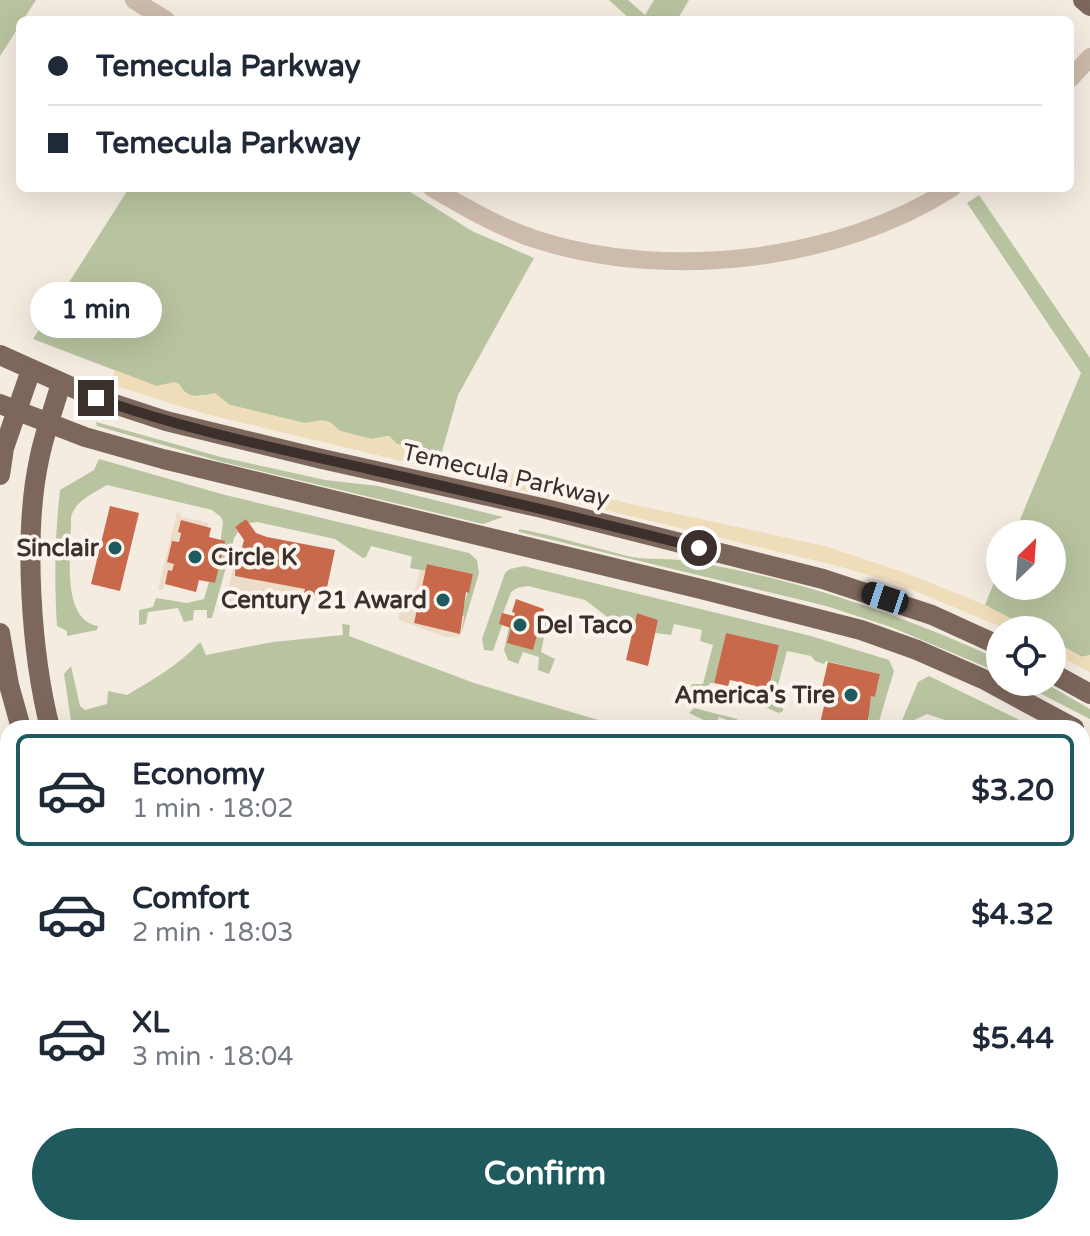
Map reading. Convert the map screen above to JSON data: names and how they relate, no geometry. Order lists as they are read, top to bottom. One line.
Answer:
{"streets":{"main road":["Temecula Parkway"]},"places":["Sinclair","Circle K","Century 21 Award","Del Taco","America's Tire"],"north":"top right","page":{"banner":["Temecula Parkway","Temecula Parkway"],"bubble":"1 min","list":[{"name":"Economy","note":"1 min · 18:02","value":"$3.20"},{"name":"Comfort","note":"2 min · 18:03","value":"$4.32"},{"name":"XL","note":"3 min · 18:04","value":"$5.44"}],"buttons":"Confirm"}}
